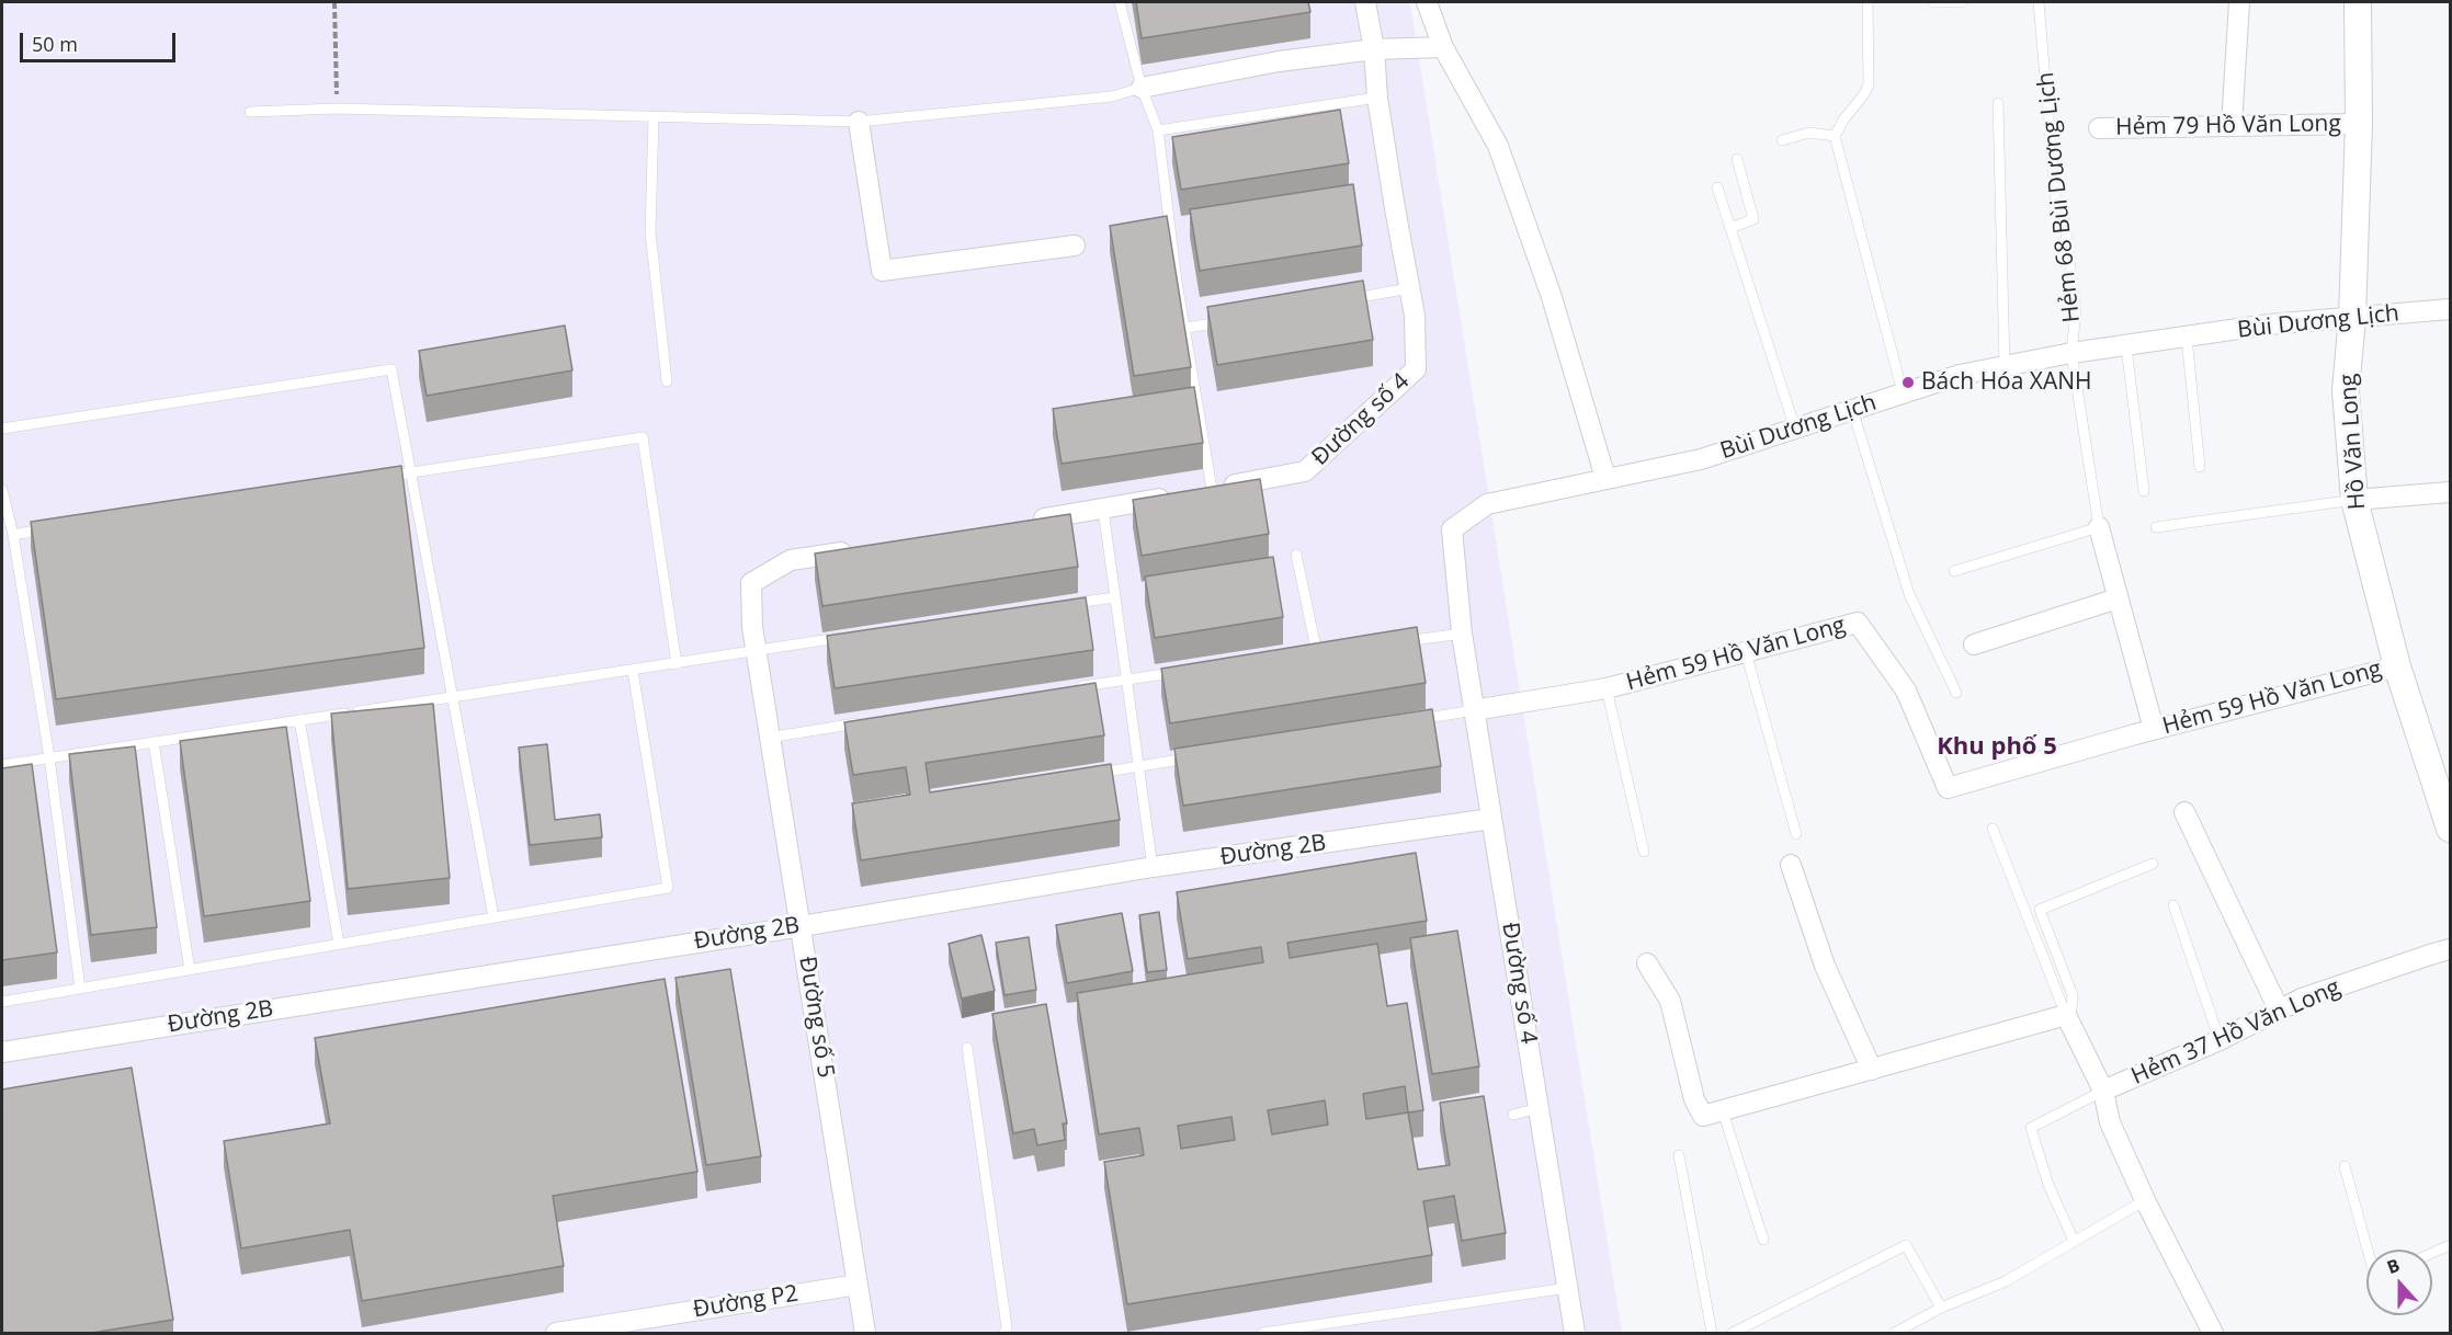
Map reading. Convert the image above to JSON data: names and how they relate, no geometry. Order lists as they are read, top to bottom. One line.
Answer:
{"streets":{"street":["Hẻm 79 Hồ Văn Long","Bùi Dương Lịch","Đường số 4","Hồ Văn Long","Hẻm 59 Hồ Văn Long","Đường 2B","Đường số 5","Hẻm 37 Hồ Văn Long","Đường P2"],"lane":["Hẻm 68 Bùi Dương Lịch"]},"crossings":[["Hẻm 79 Hồ Văn Long","Hồ Văn Long"],["Hẻm 68 Bùi Dương Lịch","Bùi Dương Lịch"],["Bùi Dương Lịch","Đường số 4"],["Bùi Dương Lịch","Hồ Văn Long"],["Đường số 4","Hẻm 59 Hồ Văn Long"],["Đường số 4","Đường 2B"],["Hồ Văn Long","Hẻm 59 Hồ Văn Long"],["Đường 2B","Đường số 5"],["Đường số 5","Đường P2"]],"districts":["Khu phố 5"],"places":["Bách Hóa XANH"],"scale_bar":"50 m","north":"top"}
